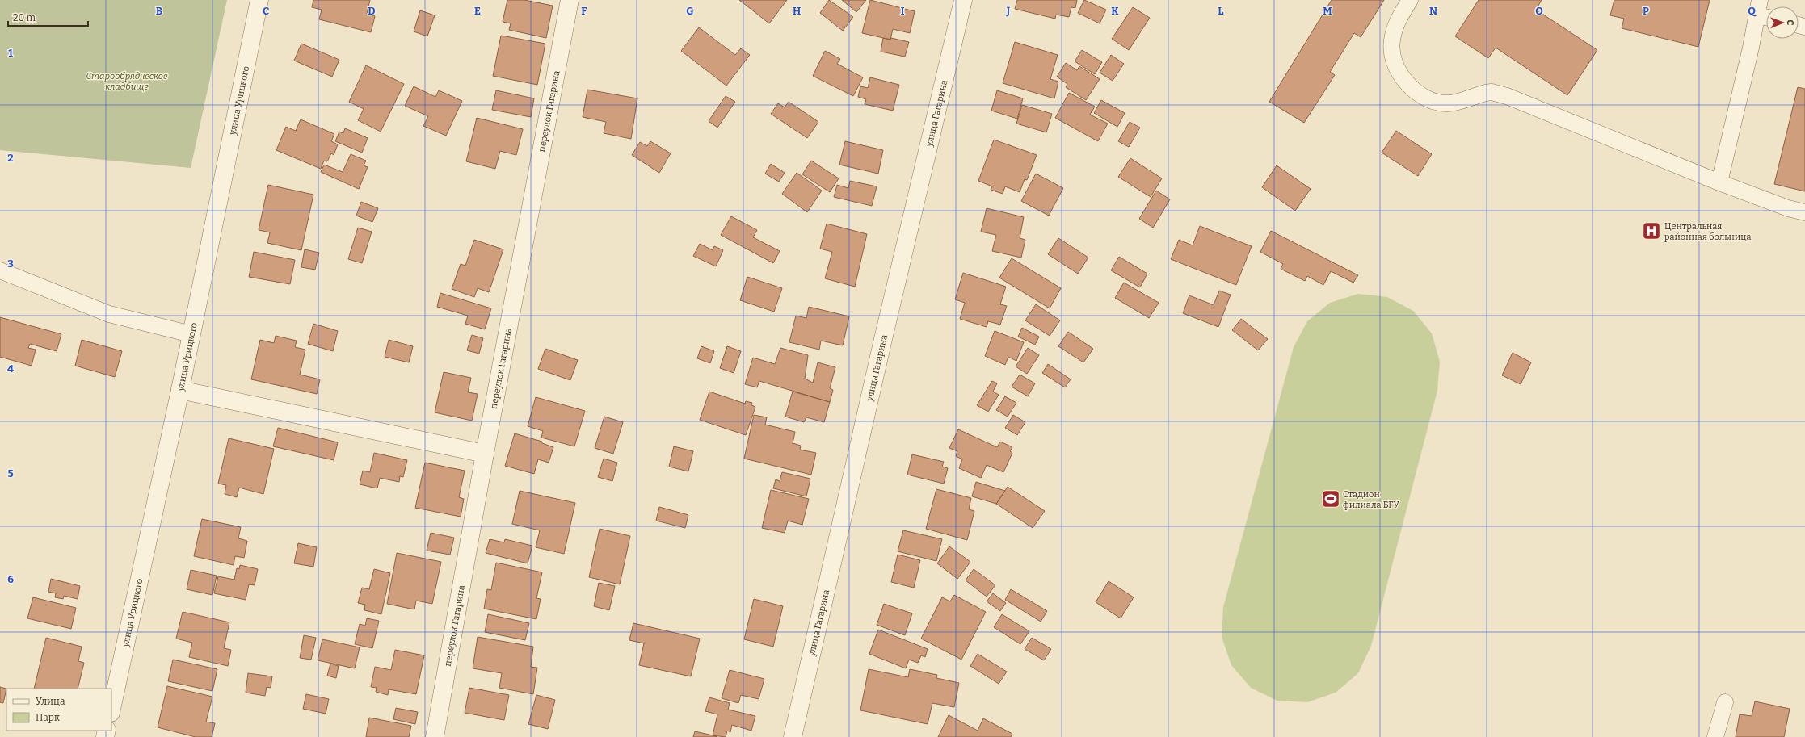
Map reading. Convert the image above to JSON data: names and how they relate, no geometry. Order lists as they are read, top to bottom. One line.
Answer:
{"streets":{"street":["улица Урицкого","переулок Гагарина","улица Гагарина"]},"parks":["Старообрядческое кладбище"],"places":{"hospital":["Центральная районная больница"],"sports":["Стадион филиала БГУ"]},"legend":["Улица","Парк"],"scale_bar":"20 m","north":"right","grid":{"columns":["B","C","D","E","F","G","H","I","J","K","L","M","N","O","P","Q"],"rows":["1","2","3","4","5","6"]}}
